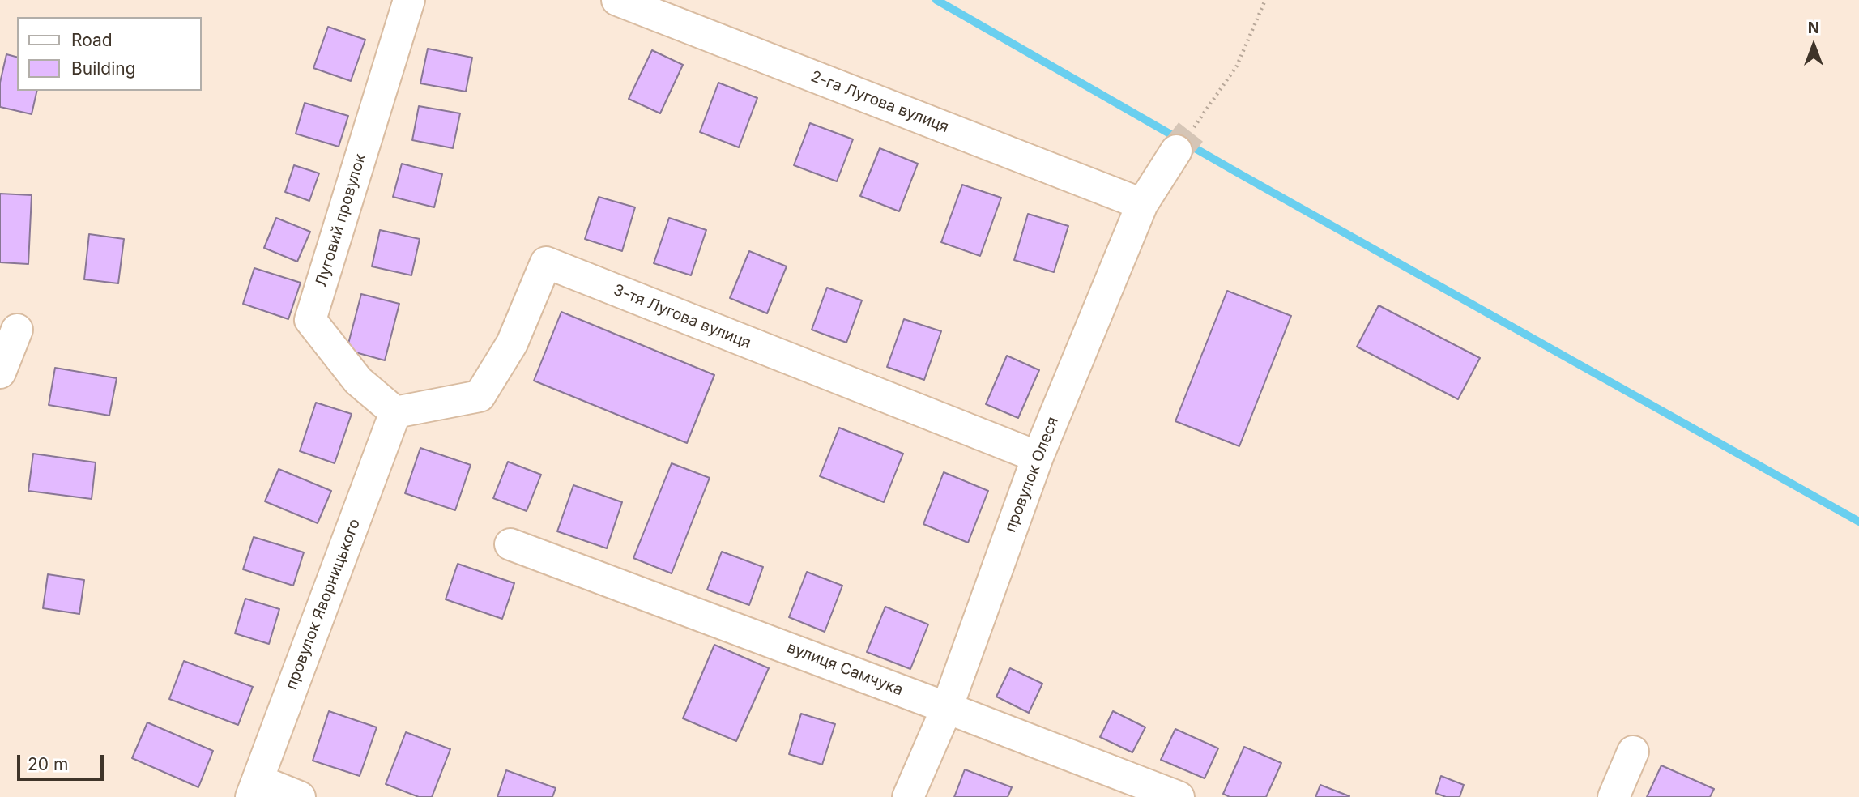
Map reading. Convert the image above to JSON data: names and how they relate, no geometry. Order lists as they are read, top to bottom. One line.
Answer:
{"streets":{"street":["2-га Лугова вулиця","Луговий провулок","3-тя Лугова вулиця","провулок Олеся","провулок Яворницького","вулиця Самчука"]},"crossings":[["2-га Лугова вулиця","провулок Олеся"],["Луговий провулок","3-тя Лугова вулиця"],["Луговий провулок","провулок Яворницького"],["3-тя Лугова вулиця","провулок Олеся"],["3-тя Лугова вулиця","провулок Яворницького"],["провулок Олеся","вулиця Самчука"]],"legend":["Road","Building"],"scale_bar":"20 m","north":"top"}
